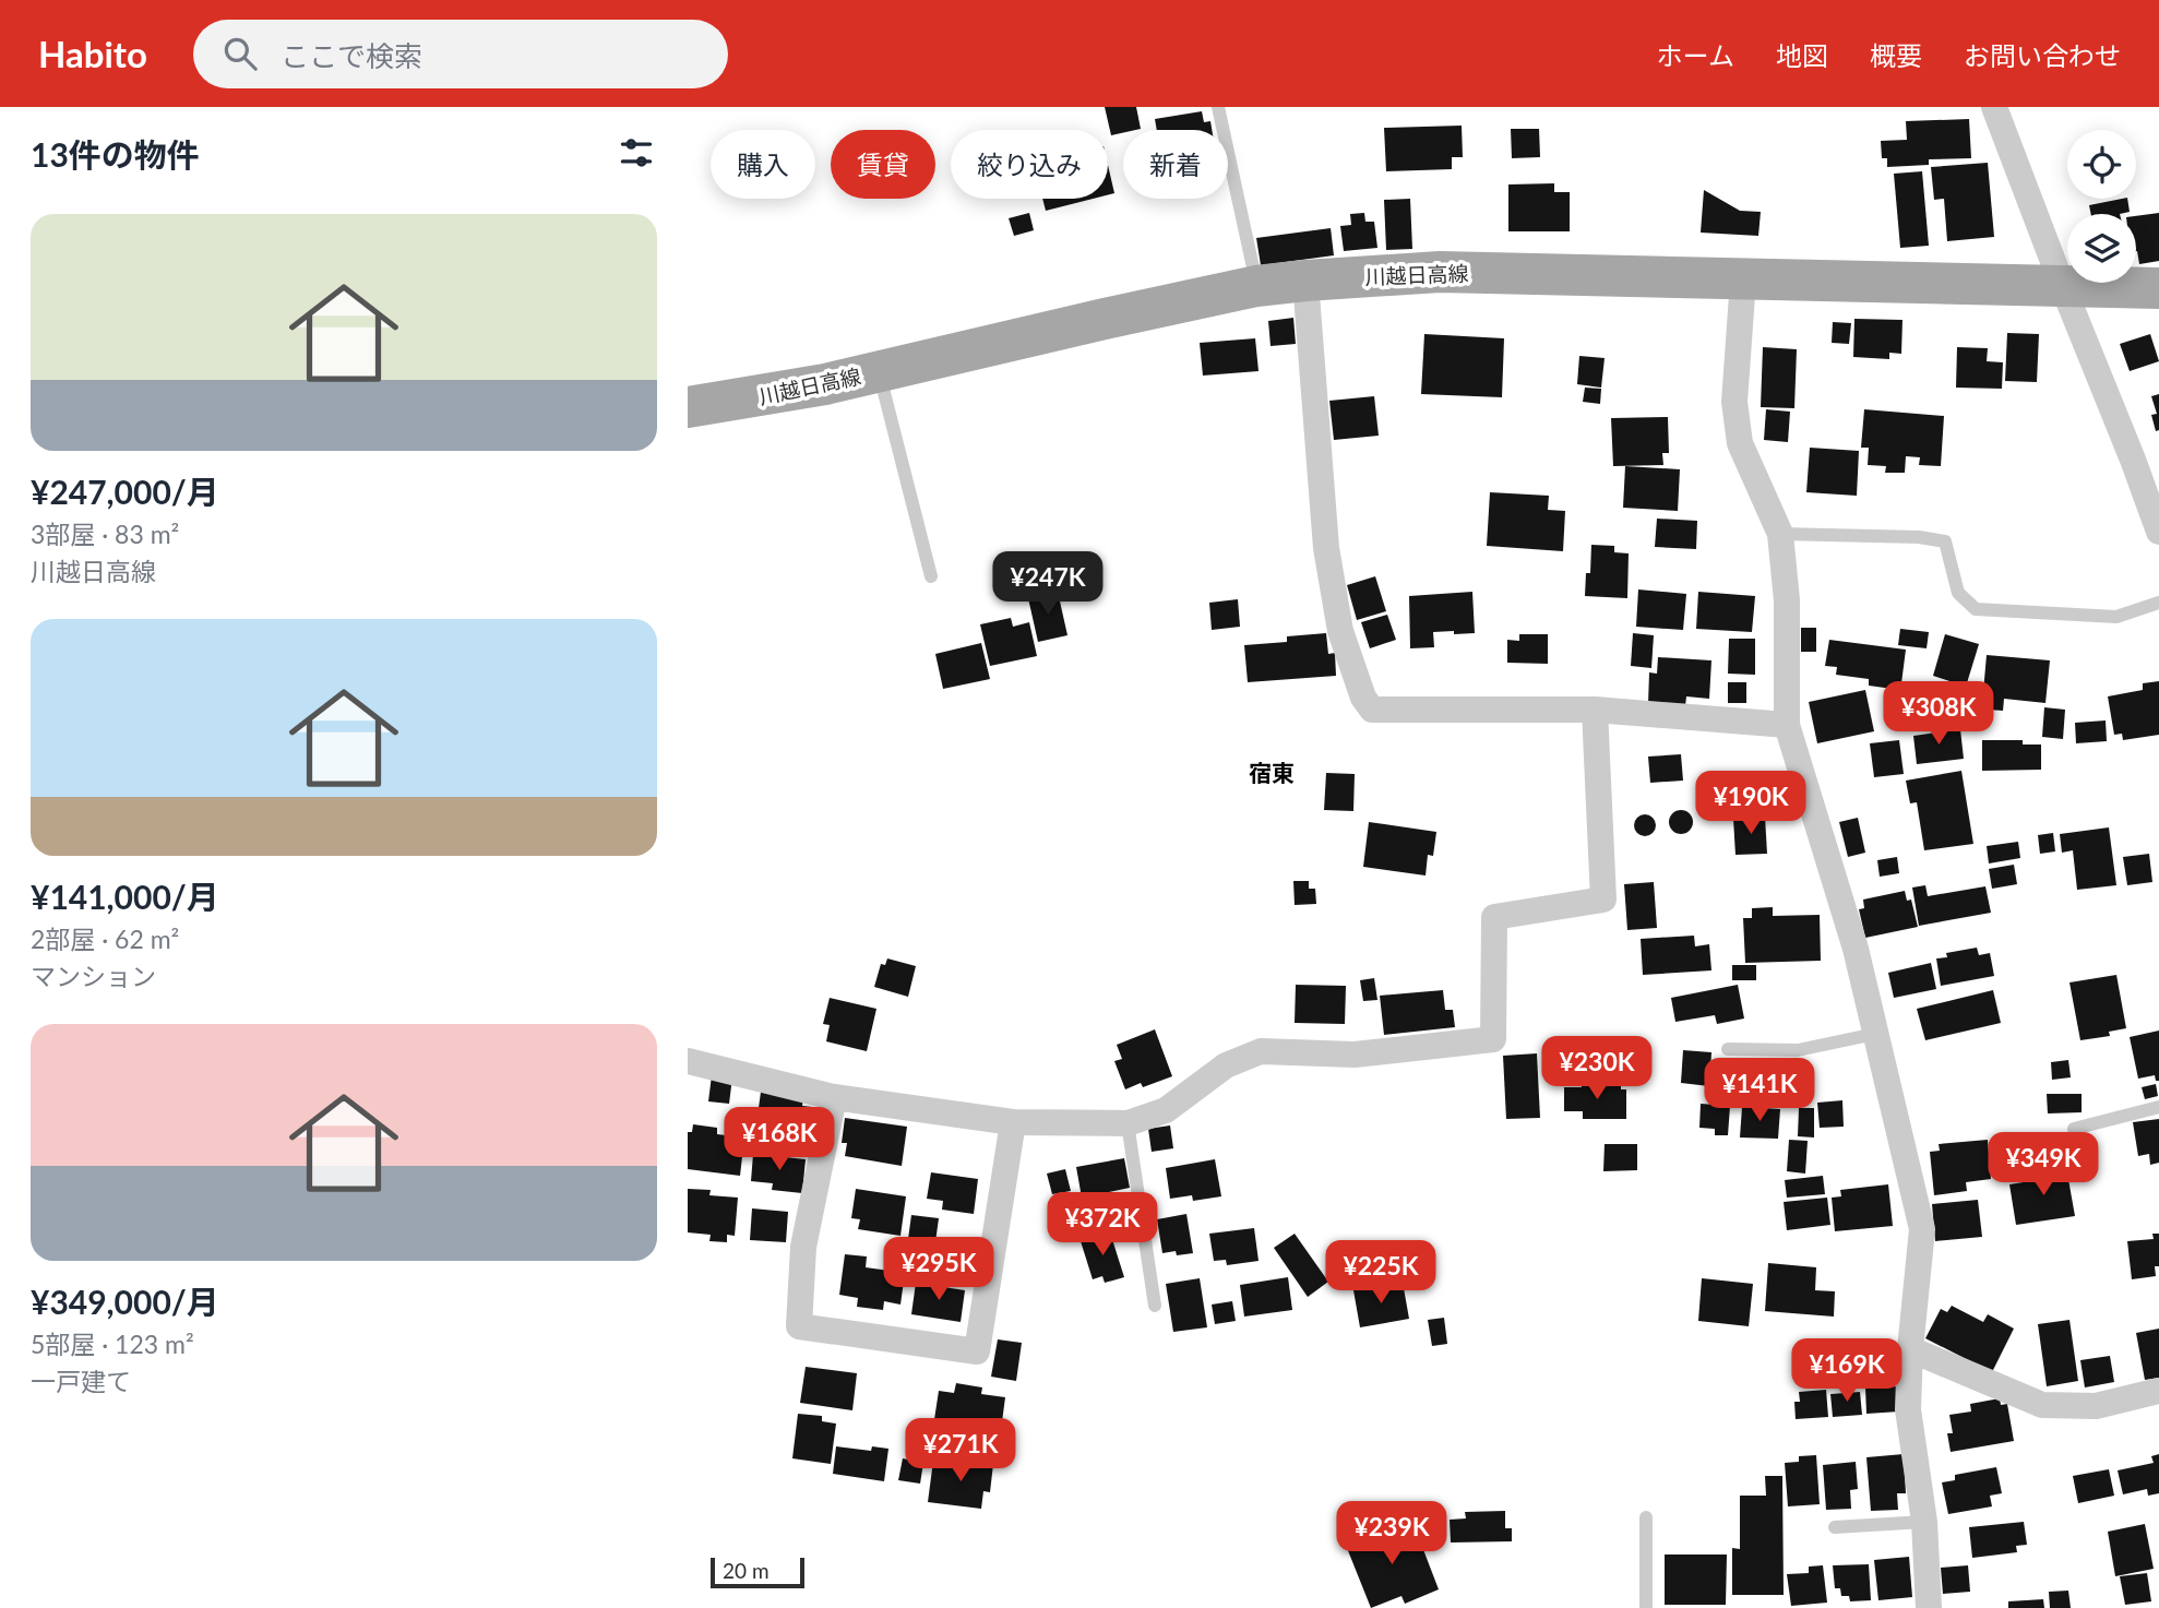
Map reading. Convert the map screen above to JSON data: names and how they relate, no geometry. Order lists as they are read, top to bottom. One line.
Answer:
{"streets":{"main road":["川越日高線"]},"districts":["宿東"],"scale_bar":"20 m","page":{"header":"Habito","search":"ここで検索","nav":["ホーム","地図","概要","お問い合わせ"],"heading":"13件の物件","chip":["購入","賃貸","絞り込み","新着"],"list":[{"name":"¥247,000/月","note":"3部屋 · 83 m² · 川越日高線"},{"name":"¥141,000/月","note":"2部屋 · 62 m² · マンション"},{"name":"¥349,000/月","note":"5部屋 · 123 m² · 一戸建て"}],"price":["¥247K","¥308K","¥190K","¥230K","¥141K","¥168K","¥349K","¥372K","¥295K","¥225K","¥169K","¥271K","¥239K"],"scale":"20 m"}}
